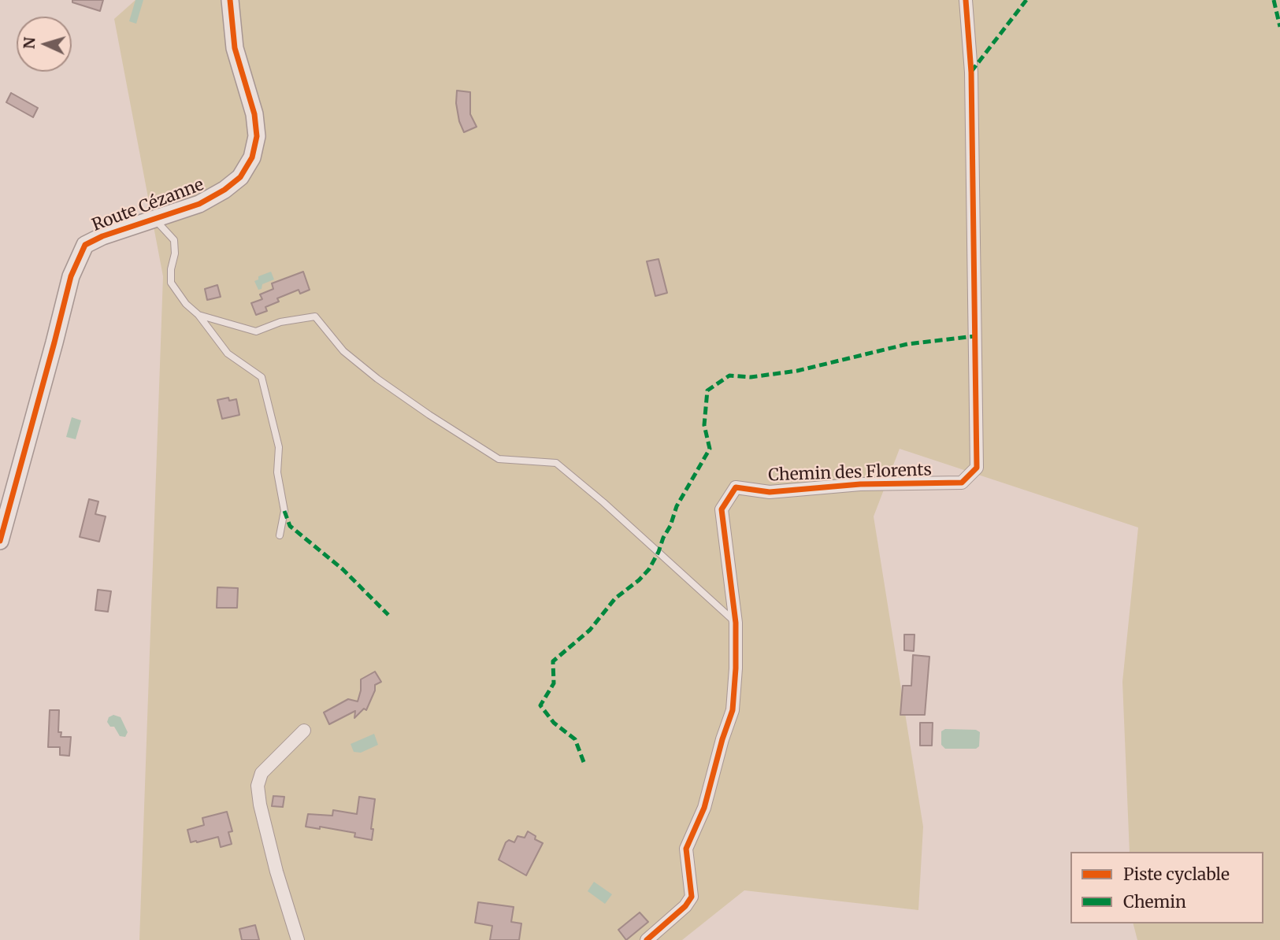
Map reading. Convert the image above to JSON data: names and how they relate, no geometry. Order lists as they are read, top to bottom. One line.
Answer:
{"streets":{"street":["Route Cézanne","Chemin des Florents"]},"legend":["Piste cyclable","Chemin"],"north":"left"}
